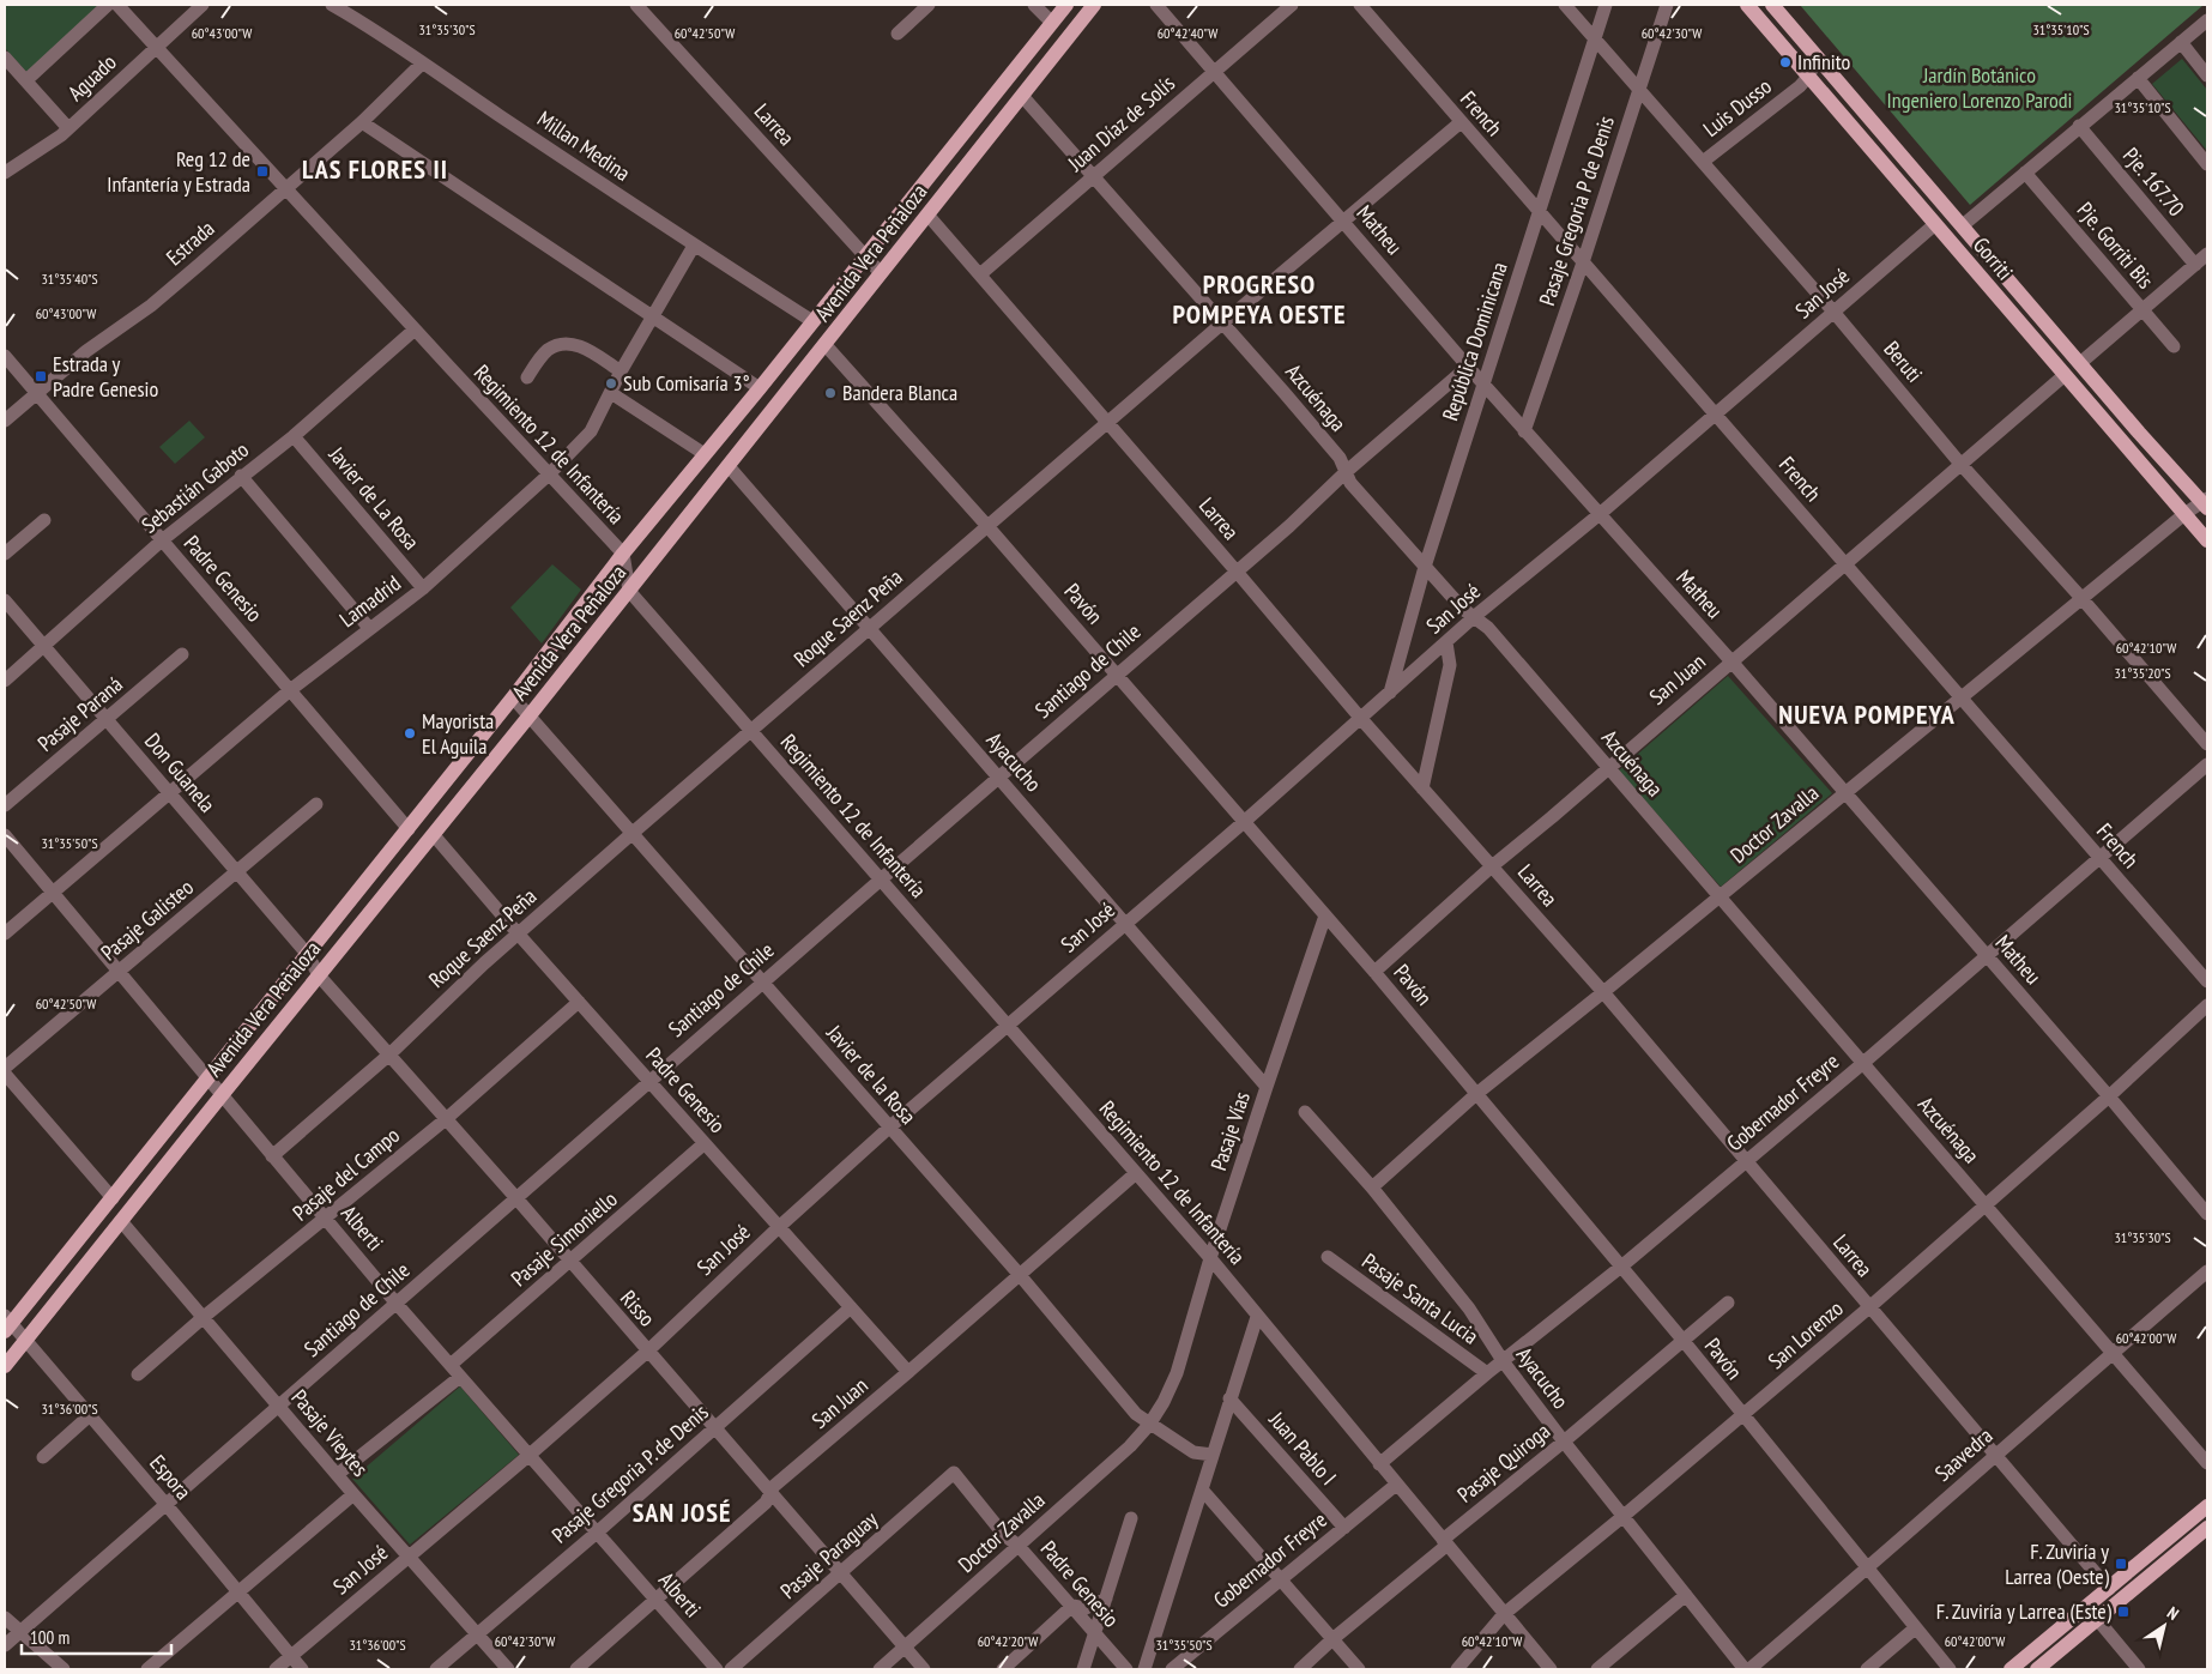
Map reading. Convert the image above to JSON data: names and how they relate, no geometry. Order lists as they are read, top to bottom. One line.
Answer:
{"streets":{"main road":["Avenida Vera Peñaloza","Gorriti"],"street":["Aguado","Luis Dusso","French","Juan Díaz de Solís","Larrea","Millan Medina","Pje. 167.70","Pasaje Gregoria P de Denis","Matheu","Estrada","Pje. Gorriti Bis","San José","República Dominicana","Beruti","Azcuénaga","Regimiento 12 de Infantería","Sebastián Gaboto","Javier de La Rosa","Padre Genesio","Lamadrid","Pavón","Roque Saenz Peña","Santiago de Chile","San Juan","Pasaje Paraná","Ayacucho","Don Guanela","Doctor Zavalla","Pasaje Galisteo","Javier de la Rosa","Gobernador Freyre","Pasaje Vías","Pasaje del Campo","Alberti","Pasaje Simoniello","Pasaje Santa Lucia","Risso","San Lorenzo","Pasaje Vieytes","Juan Pablo I","Saavedra","Pasaje Quiroga","Pasaje Gregoria P. de Denis","Espora","Pasaje Paraguay"]},"crossings":[["Aguado","Regimiento 12 de Infantería"],["Luis Dusso","Gorriti"],["Luis Dusso","Beruti"],["French","Pasaje Gregoria P de Denis"],["French","San José"],["French","República Dominicana"],["French","Roque Saenz Peña"],["French","San Juan"],["French","Doctor Zavalla"],["French","Gobernador Freyre"],["Juan Díaz de Solís","Larrea"],["Juan Díaz de Solís","Matheu"],["Juan Díaz de Solís","Azcuénaga"],["Larrea","Avenida Vera Peñaloza"],["Larrea","San José"],["Larrea","Roque Saenz Peña"],["Larrea","Santiago de Chile"],["Larrea","San Juan"],["Larrea","Doctor Zavalla"],["Larrea","Gobernador Freyre"],["Larrea","San Lorenzo"],["Larrea","Saavedra"],["Millan Medina","Estrada"],["Millan Medina","Avenida Vera Peñaloza"],["Millan Medina","Lamadrid"],["Pasaje Gregoria P de Denis","Matheu"],["Pasaje Gregoria P de Denis","Beruti"],["Matheu","San José"],["Matheu","República Dominicana"],["Matheu","Roque Saenz Peña"],["Matheu","Santiago de Chile"],["Matheu","San Juan"],["Matheu","Doctor Zavalla"],["Matheu","Gobernador Freyre"],["Matheu","San Lorenzo"],["Estrada","Regimiento 12 de Infantería"],["Estrada","Padre Genesio"],["Avenida Vera Peñaloza","Azcuénaga"],["Avenida Vera Peñaloza","Regimiento 12 de Infantería"],["Avenida Vera Peñaloza","Padre Genesio"],["Avenida Vera Peñaloza","Pavón"],["Avenida Vera Peñaloza","Ayacucho"],["Avenida Vera Peñaloza","Don Guanela"],["Avenida Vera Peñaloza","Javier de la Rosa"],["Avenida Vera Peñaloza","Alberti"],["Avenida Vera Peñaloza","Risso"],["Avenida Vera Peñaloza","Pasaje Vieytes"],["Avenida Vera Peñaloza","Espora"],["Gorriti","San José"],["Gorriti","San Juan"],["Gorriti","Doctor Zavalla"],["San José","República Dominicana"],["San José","Beruti"],["San José","Azcuénaga"],["San José","Regimiento 12 de Infantería"],["San José","Padre Genesio"],["San José","Pavón"],["San José","Ayacucho"],["San José","Javier de la Rosa"],["San José","Alberti"],["San José","Risso"],["San José","Pasaje Vieytes"],["San José","Espora"],["República Dominicana","Beruti"],["República Dominicana","Azcuénaga"],["Beruti","San Juan"],["Beruti","Doctor Zavalla"],["Azcuénaga","Roque Saenz Peña"],["Azcuénaga","Santiago de Chile"],["Azcuénaga","San Juan"],["Azcuénaga","Doctor Zavalla"],["Azcuénaga","Gobernador Freyre"],["Azcuénaga","San Lorenzo"],["Azcuénaga","Saavedra"],["Regimiento 12 de Infantería","Sebastián Gaboto"],["Regimiento 12 de Infantería","Lamadrid"],["Regimiento 12 de Infantería","Roque Saenz Peña"],["Regimiento 12 de Infantería","Santiago de Chile"],["Regimiento 12 de Infantería","San Juan"],["Regimiento 12 de Infantería","Gobernador Freyre"],["Regimiento 12 de Infantería","Pasaje Vías"],["Regimiento 12 de Infantería","San Lorenzo"],["Regimiento 12 de Infantería","Pasaje Quiroga"],["Sebastián Gaboto","Javier de La Rosa"],["Sebastián Gaboto","Padre Genesio"],["Sebastián Gaboto","Don Guanela"],["Javier de La Rosa","Lamadrid"],["Padre Genesio","Lamadrid"],["Padre Genesio","Roque Saenz Peña"],["Padre Genesio","Santiago de Chile"],["Padre Genesio","San Juan"],["Padre Genesio","Doctor Zavalla"],["Padre Genesio","Pasaje del Campo"],["Padre Genesio","Pasaje Simoniello"],["Padre Genesio","Pasaje Gregoria P. de Denis"],["Padre Genesio","Pasaje Paraguay"],["Lamadrid","Don Guanela"],["Lamadrid","Alberti"],["Pavón","Roque Saenz Peña"],["Pavón","Santiago de Chile"],["Pavón","San Juan"],["Pavón","Doctor Zavalla"],["Pavón","Gobernador Freyre"],["Pavón","Pasaje Vías"],["Pavón","San Lorenzo"],["Pavón","Saavedra"],["Pavón","Pasaje Quiroga"],["Roque Saenz Peña","Ayacucho"],["Roque Saenz Peña","Javier de la Rosa"],["Roque Saenz Peña","Alberti"],["Roque Saenz Peña","Risso"],["Santiago de Chile","Ayacucho"],["Santiago de Chile","Javier de la Rosa"],["Santiago de Chile","Alberti"],["Santiago de Chile","Risso"],["Santiago de Chile","Pasaje Vieytes"],["Santiago de Chile","Espora"],["San Juan","Javier de la Rosa"],["San Juan","Alberti"],["San Juan","Risso"],["Pasaje Paraná","Don Guanela"],["Ayacucho","Doctor Zavalla"],["Ayacucho","Gobernador Freyre"],["Ayacucho","Pasaje Vías"],["Ayacucho","San Lorenzo"],["Ayacucho","Saavedra"],["Ayacucho","Pasaje Quiroga"],["Don Guanela","Pasaje Galisteo"],["Don Guanela","Risso"],["Doctor Zavalla","Javier de la Rosa"],["Doctor Zavalla","Pasaje Vías"],["Doctor Zavalla","Risso"],["Pasaje Galisteo","Alberti"],["Javier de la Rosa","Pasaje Vías"],["Gobernador Freyre","Pasaje Santa Lucia"],["Gobernador Freyre","Juan Pablo I"],["Pasaje del Campo","Alberti"],["Pasaje del Campo","Risso"],["Pasaje del Campo","Pasaje Vieytes"],["Alberti","Pasaje Simoniello"],["Alberti","Pasaje Gregoria P. de Denis"],["Pasaje Simoniello","Risso"],["Risso","Pasaje Gregoria P. de Denis"],["Risso","Pasaje Paraguay"],["Pasaje Vieytes","Pasaje Gregoria P. de Denis"]],"districts":["LAS FLORES II","PROGRESO POMPEYA OESTE","NUEVA POMPEYA","SAN JOSÉ"],"parks":["Jardín Botánico Ingeniero Lorenzo Parodi"],"places":{"other":["Infinito","Sub Comisaría 3°","Bandera Blanca","Mayorista El Aguila"],"transit":["Reg 12 de Infantería y Estrada","Estrada y Padre Genesio","F. Zuviría y Larrea (Oeste)","F. Zuviría y Larrea (Este)"]},"scale_bar":"100 m","north":"top right","coordinates":["31°35'30\"S","31°35'10\"S","60°43'00\"W","60°42'50\"W","60°42'40\"W","60°42'30\"W","31°35'40\"S","60°42'10\"W","31°35'20\"S","31°35'50\"S","60°42'00\"W","31°36'00\"S","60°42'20\"W"]}
